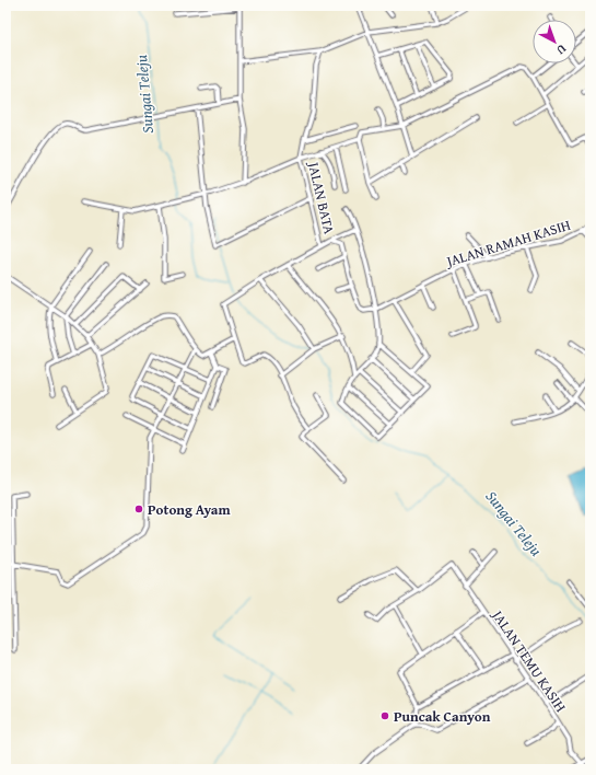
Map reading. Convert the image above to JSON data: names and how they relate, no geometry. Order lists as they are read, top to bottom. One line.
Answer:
{"streets":{"street":["JALAN BATA","JALAN RAMAH KASIH","JALAN TEMU KASIH"]},"water":["Sungai Teleju"],"places":["Potong Ayam","Puncak Canyon"],"north":"bottom right"}
